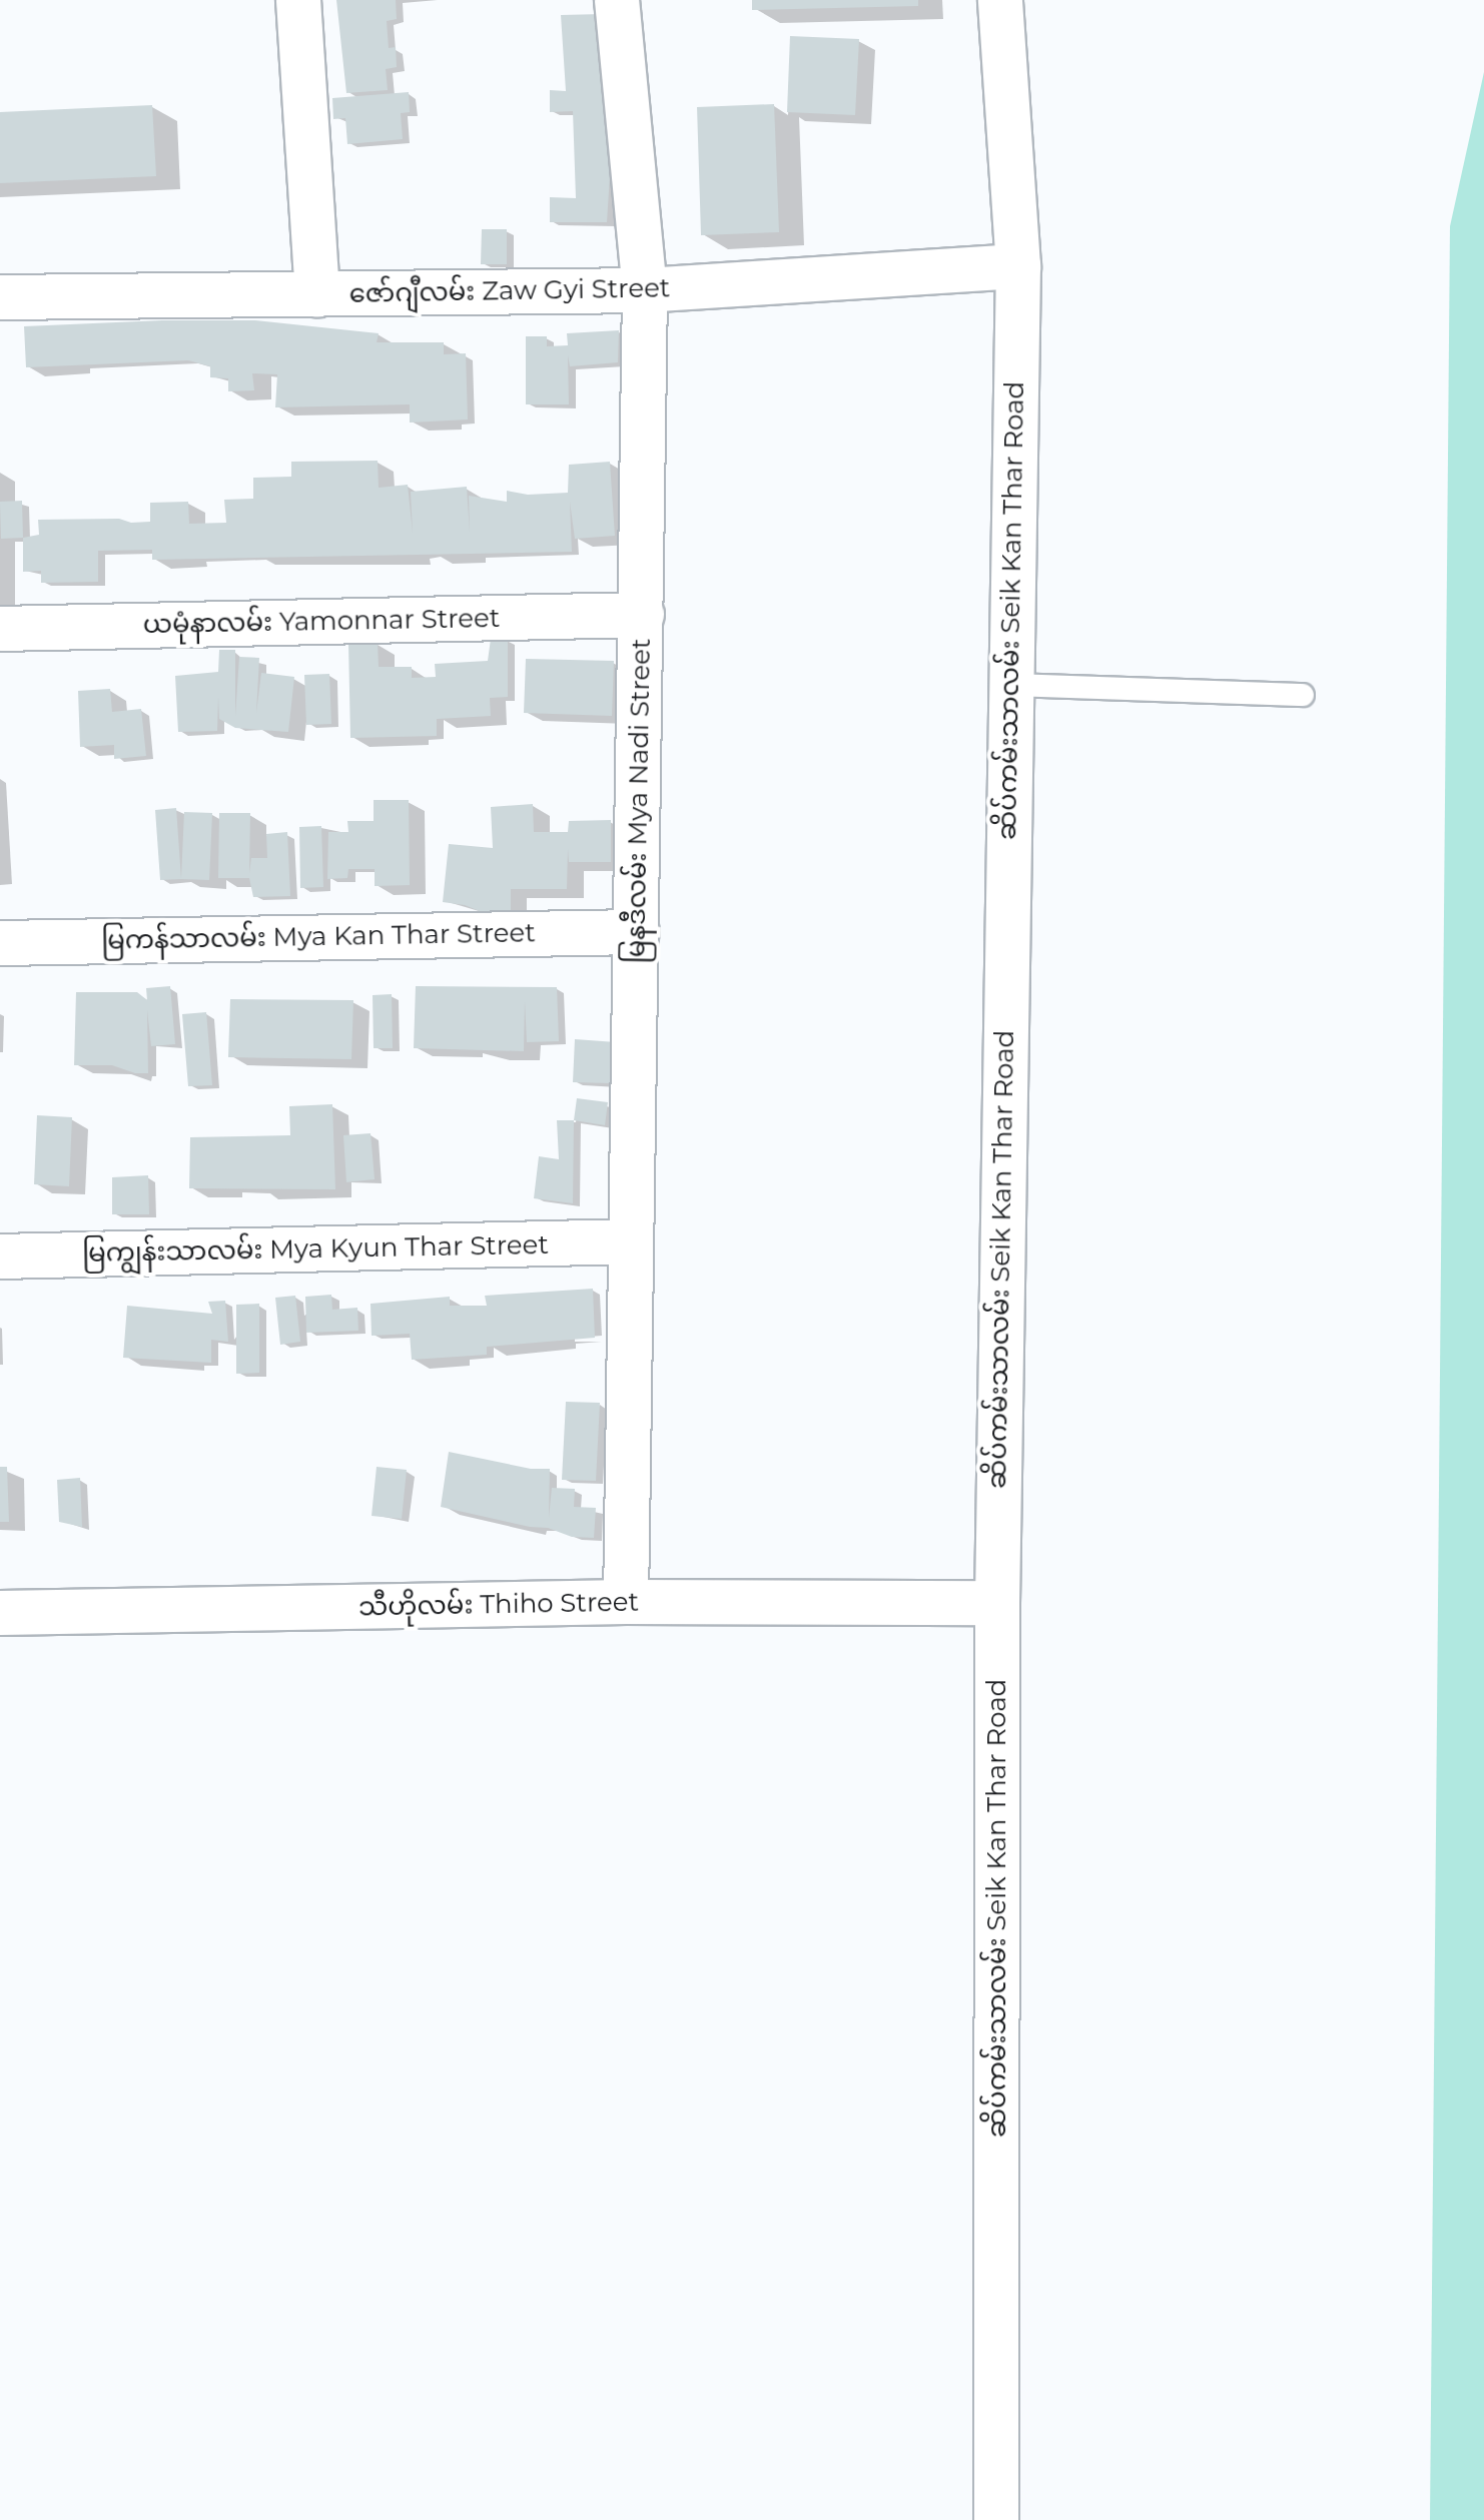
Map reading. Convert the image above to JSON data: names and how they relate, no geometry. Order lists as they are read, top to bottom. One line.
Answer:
{"streets":{"street":["ဇော်ဂျီလမ်း Zaw Gyi Street","ဆိပ်ကမ်းသာလမ်း Seik Kan Thar Road","ယမုံနာလမ်း Yamonnar Street","မြနဒီလမ်း Mya Nadi Street","မြကန်သာလမ်း Mya Kan Thar Street","မြကျွန်းသာလမ်း Mya Kyun Thar Street","သီဟိုလမ်း Thiho Street"]},"crossings":[["ဇော်ဂျီလမ်း Zaw Gyi Street","ဆိပ်ကမ်းသာလမ်း Seik Kan Thar Road"],["ဇော်ဂျီလမ်း Zaw Gyi Street","မြနဒီလမ်း Mya Nadi Street"],["ဆိပ်ကမ်းသာလမ်း Seik Kan Thar Road","သီဟိုလမ်း Thiho Street"],["ယမုံနာလမ်း Yamonnar Street","မြနဒီလမ်း Mya Nadi Street"],["မြနဒီလမ်း Mya Nadi Street","မြကန်သာလမ်း Mya Kan Thar Street"],["မြနဒီလမ်း Mya Nadi Street","မြကျွန်းသာလမ်း Mya Kyun Thar Street"],["မြနဒီလမ်း Mya Nadi Street","သီဟိုလမ်း Thiho Street"]]}
